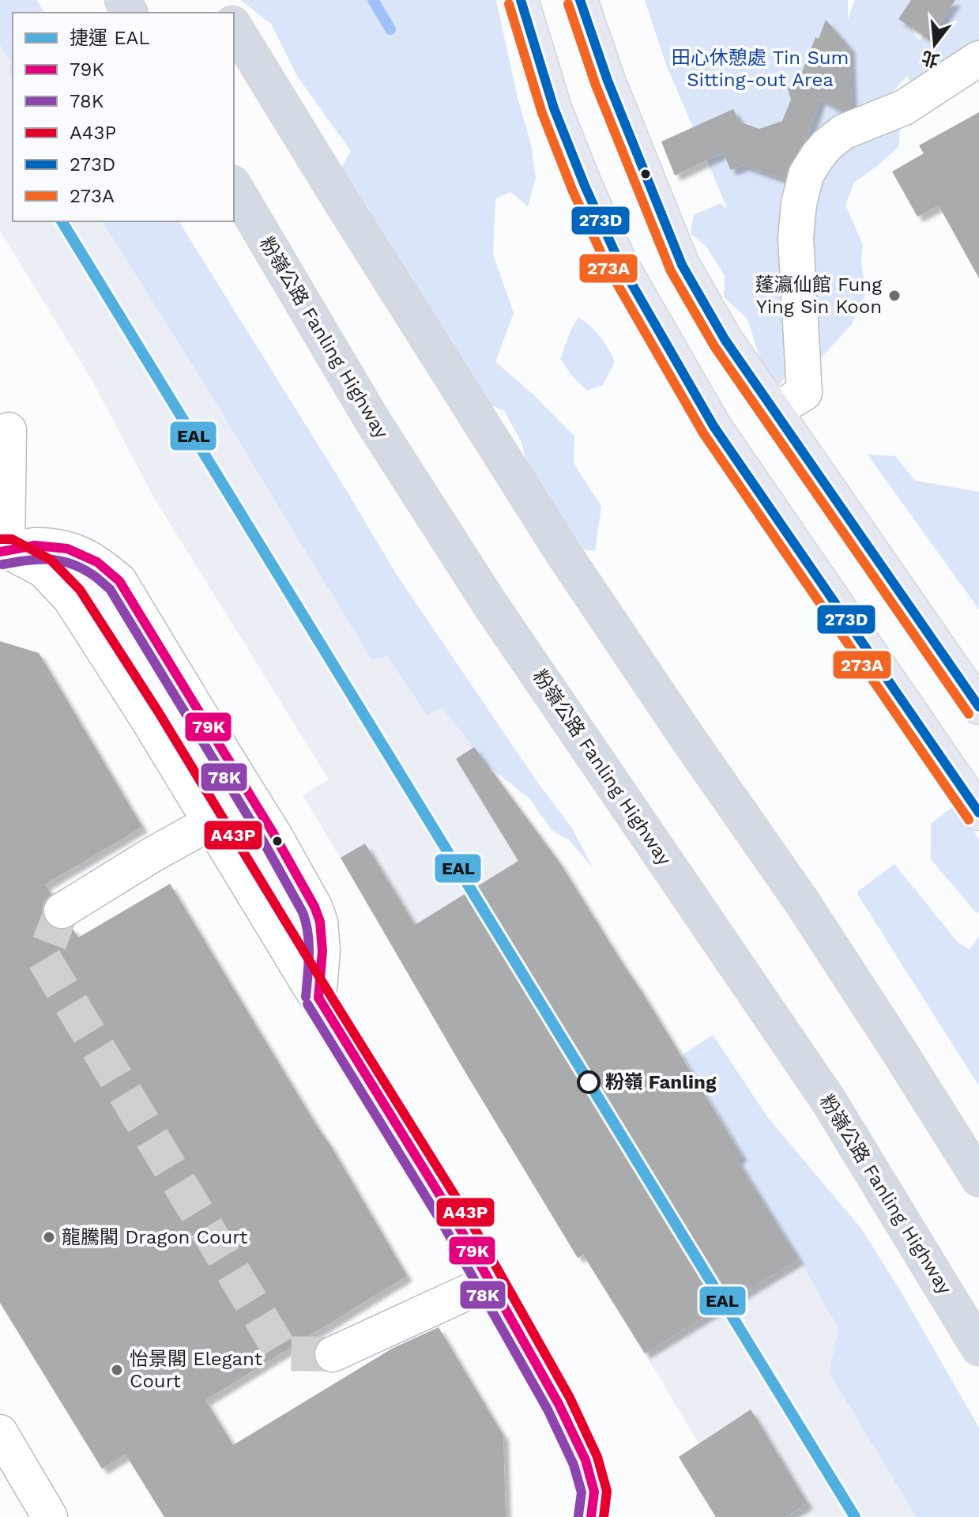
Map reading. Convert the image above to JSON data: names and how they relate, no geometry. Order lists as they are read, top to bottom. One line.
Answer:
{"streets":{"highway":["粉嶺公路 Fanling Highway"]},"parks":["田心休憩處 Tin Sum Sitting-out Area"],"places":["蓬瀛仙館 Fung Ying Sin Koon","粉嶺 Fanling","龍騰閣 Dragon Court","怡景閣 Elegant Court"],"lines":["transit line 273D","transit line 273A","metro line EAL","transit line A43P","transit line 79K","transit line 78K"],"legend":["捷運 EAL","79K","78K","A43P","273D","273A"],"north":"bottom"}
